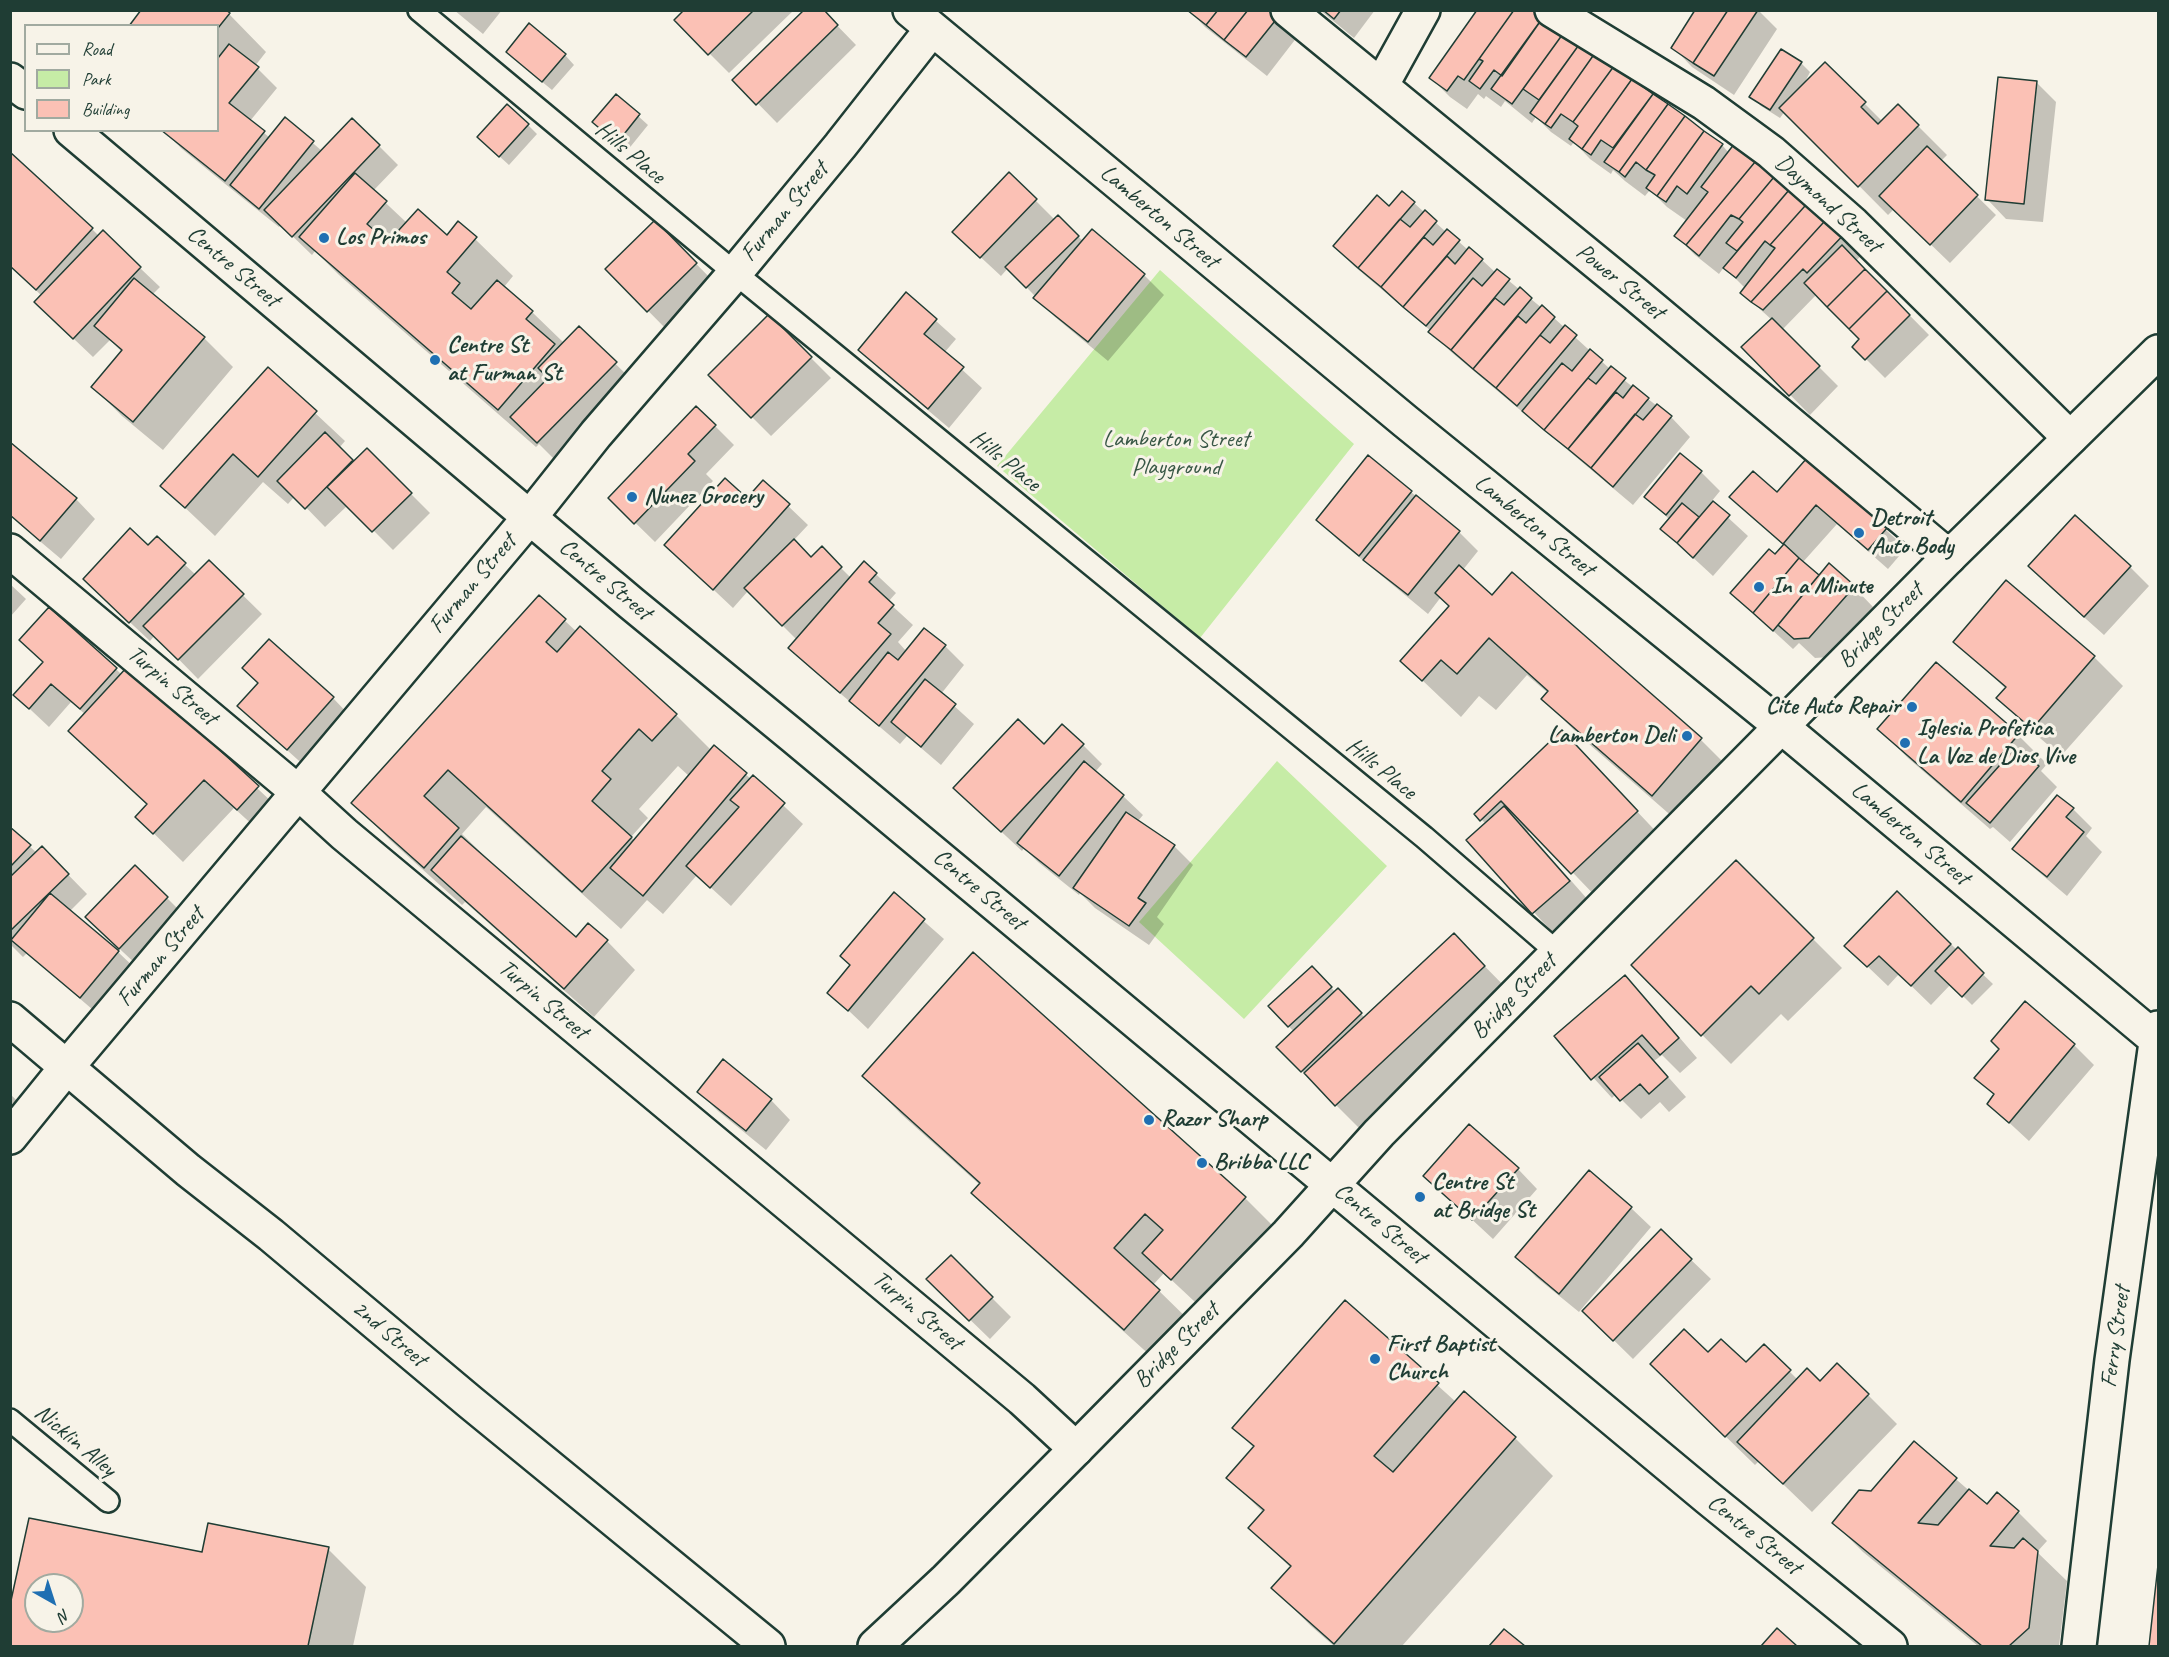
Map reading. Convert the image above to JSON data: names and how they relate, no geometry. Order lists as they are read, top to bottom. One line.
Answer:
{"streets":{"street":["Daymond Street","Furman Street","Lamberton Street","Centre Street","Power Street","Bridge Street","Turpin Street","2nd Street","Ferry Street"],"lane":["Hills Place","Nicklin Alley"]},"crossings":[["Hills Place","Furman Street"],["Hills Place","Bridge Street"],["Daymond Street","Bridge Street"],["Furman Street","Lamberton Street"],["Furman Street","Centre Street"],["Furman Street","Turpin Street"],["Furman Street","2nd Street"],["Lamberton Street","Bridge Street"],["Lamberton Street","Ferry Street"],["Centre Street","Bridge Street"],["Power Street","Bridge Street"],["Bridge Street","Turpin Street"]],"parks":["Lamberton Street Playground"],"places":["Los Primos","Centre St at Furman St","Nunez Grocery","Detroit Auto Body","In a Minute","Cite Auto Repair","Lamberton Deli","Iglesia Profetica La Voz de Dios Vive","Razor Sharp","Bribba LLC","Centre St at Bridge St","First Baptist Church"],"legend":["Road","Park","Building"],"north":"bottom right"}
